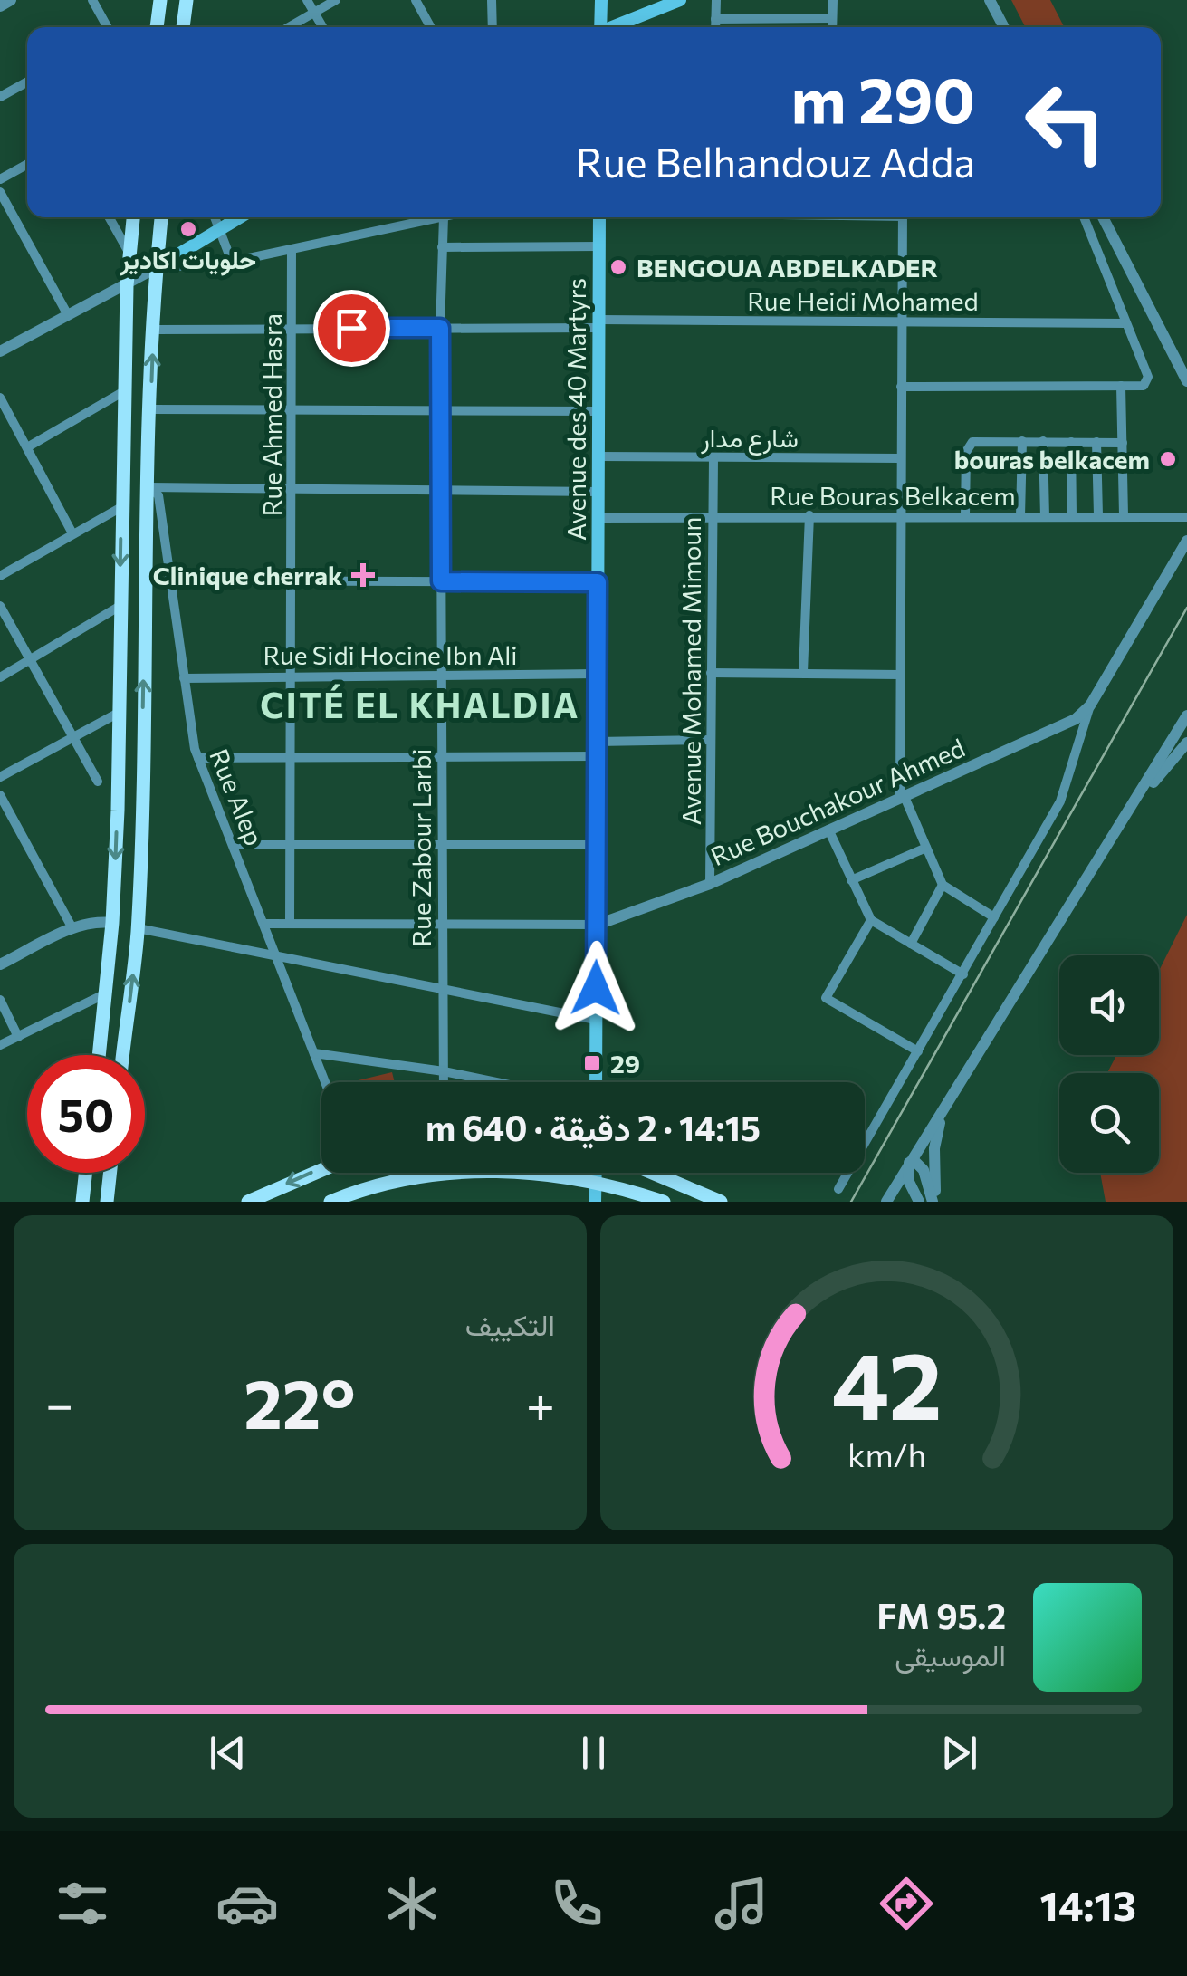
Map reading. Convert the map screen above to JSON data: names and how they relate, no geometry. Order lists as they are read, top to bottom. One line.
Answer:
{"streets":{"main road":["Avenue des 40 Martyrs"],"street":["Rue Heidi Mohamed","Rue Ahmed Hasra","شارع مدار","Rue Bouras Belkacem","Rue Sidi Hocine Ibn Ali","Avenue Mohamed Mimoun","Rue Alep","Rue Bouchakour Ahmed","Rue Zabour Larbi"]},"crossings":[["Rue Heidi Mohamed","Avenue des 40 Martyrs"],["Rue Heidi Mohamed","Rue Ahmed Hasra"],["Rue Heidi Mohamed","Rue Zabour Larbi"],["Avenue des 40 Martyrs","شارع مدار"],["Avenue des 40 Martyrs","Rue Bouras Belkacem"],["Avenue des 40 Martyrs","Rue Sidi Hocine Ibn Ali"],["Avenue des 40 Martyrs","Rue Bouchakour Ahmed"],["Rue Ahmed Hasra","Rue Sidi Hocine Ibn Ali"],["شارع مدار","Avenue Mohamed Mimoun"],["Rue Bouras Belkacem","Avenue Mohamed Mimoun"],["Rue Sidi Hocine Ibn Ali","Rue Alep"],["Rue Sidi Hocine Ibn Ali","Rue Zabour Larbi"],["Avenue Mohamed Mimoun","Rue Bouchakour Ahmed"]],"districts":["CITÉ EL KHALDIA"],"places":{"other":["حلويات اكادير","BENGOUA ABDELKADER","bouras belkacem"],"health":["Clinique cherrak"],"transit":["29"]},"page":{"turn":["290 m","Rue Belhandouz Adda"],"limit":"50","trip":"14:15 · 2 دقيقة · 640 m","tile":"التكييف","heat":["−","22°","+"],"song":["95.2 FM","الموسيقى"],"tabs":"14:13","gauge":["42","km/h"]}}
